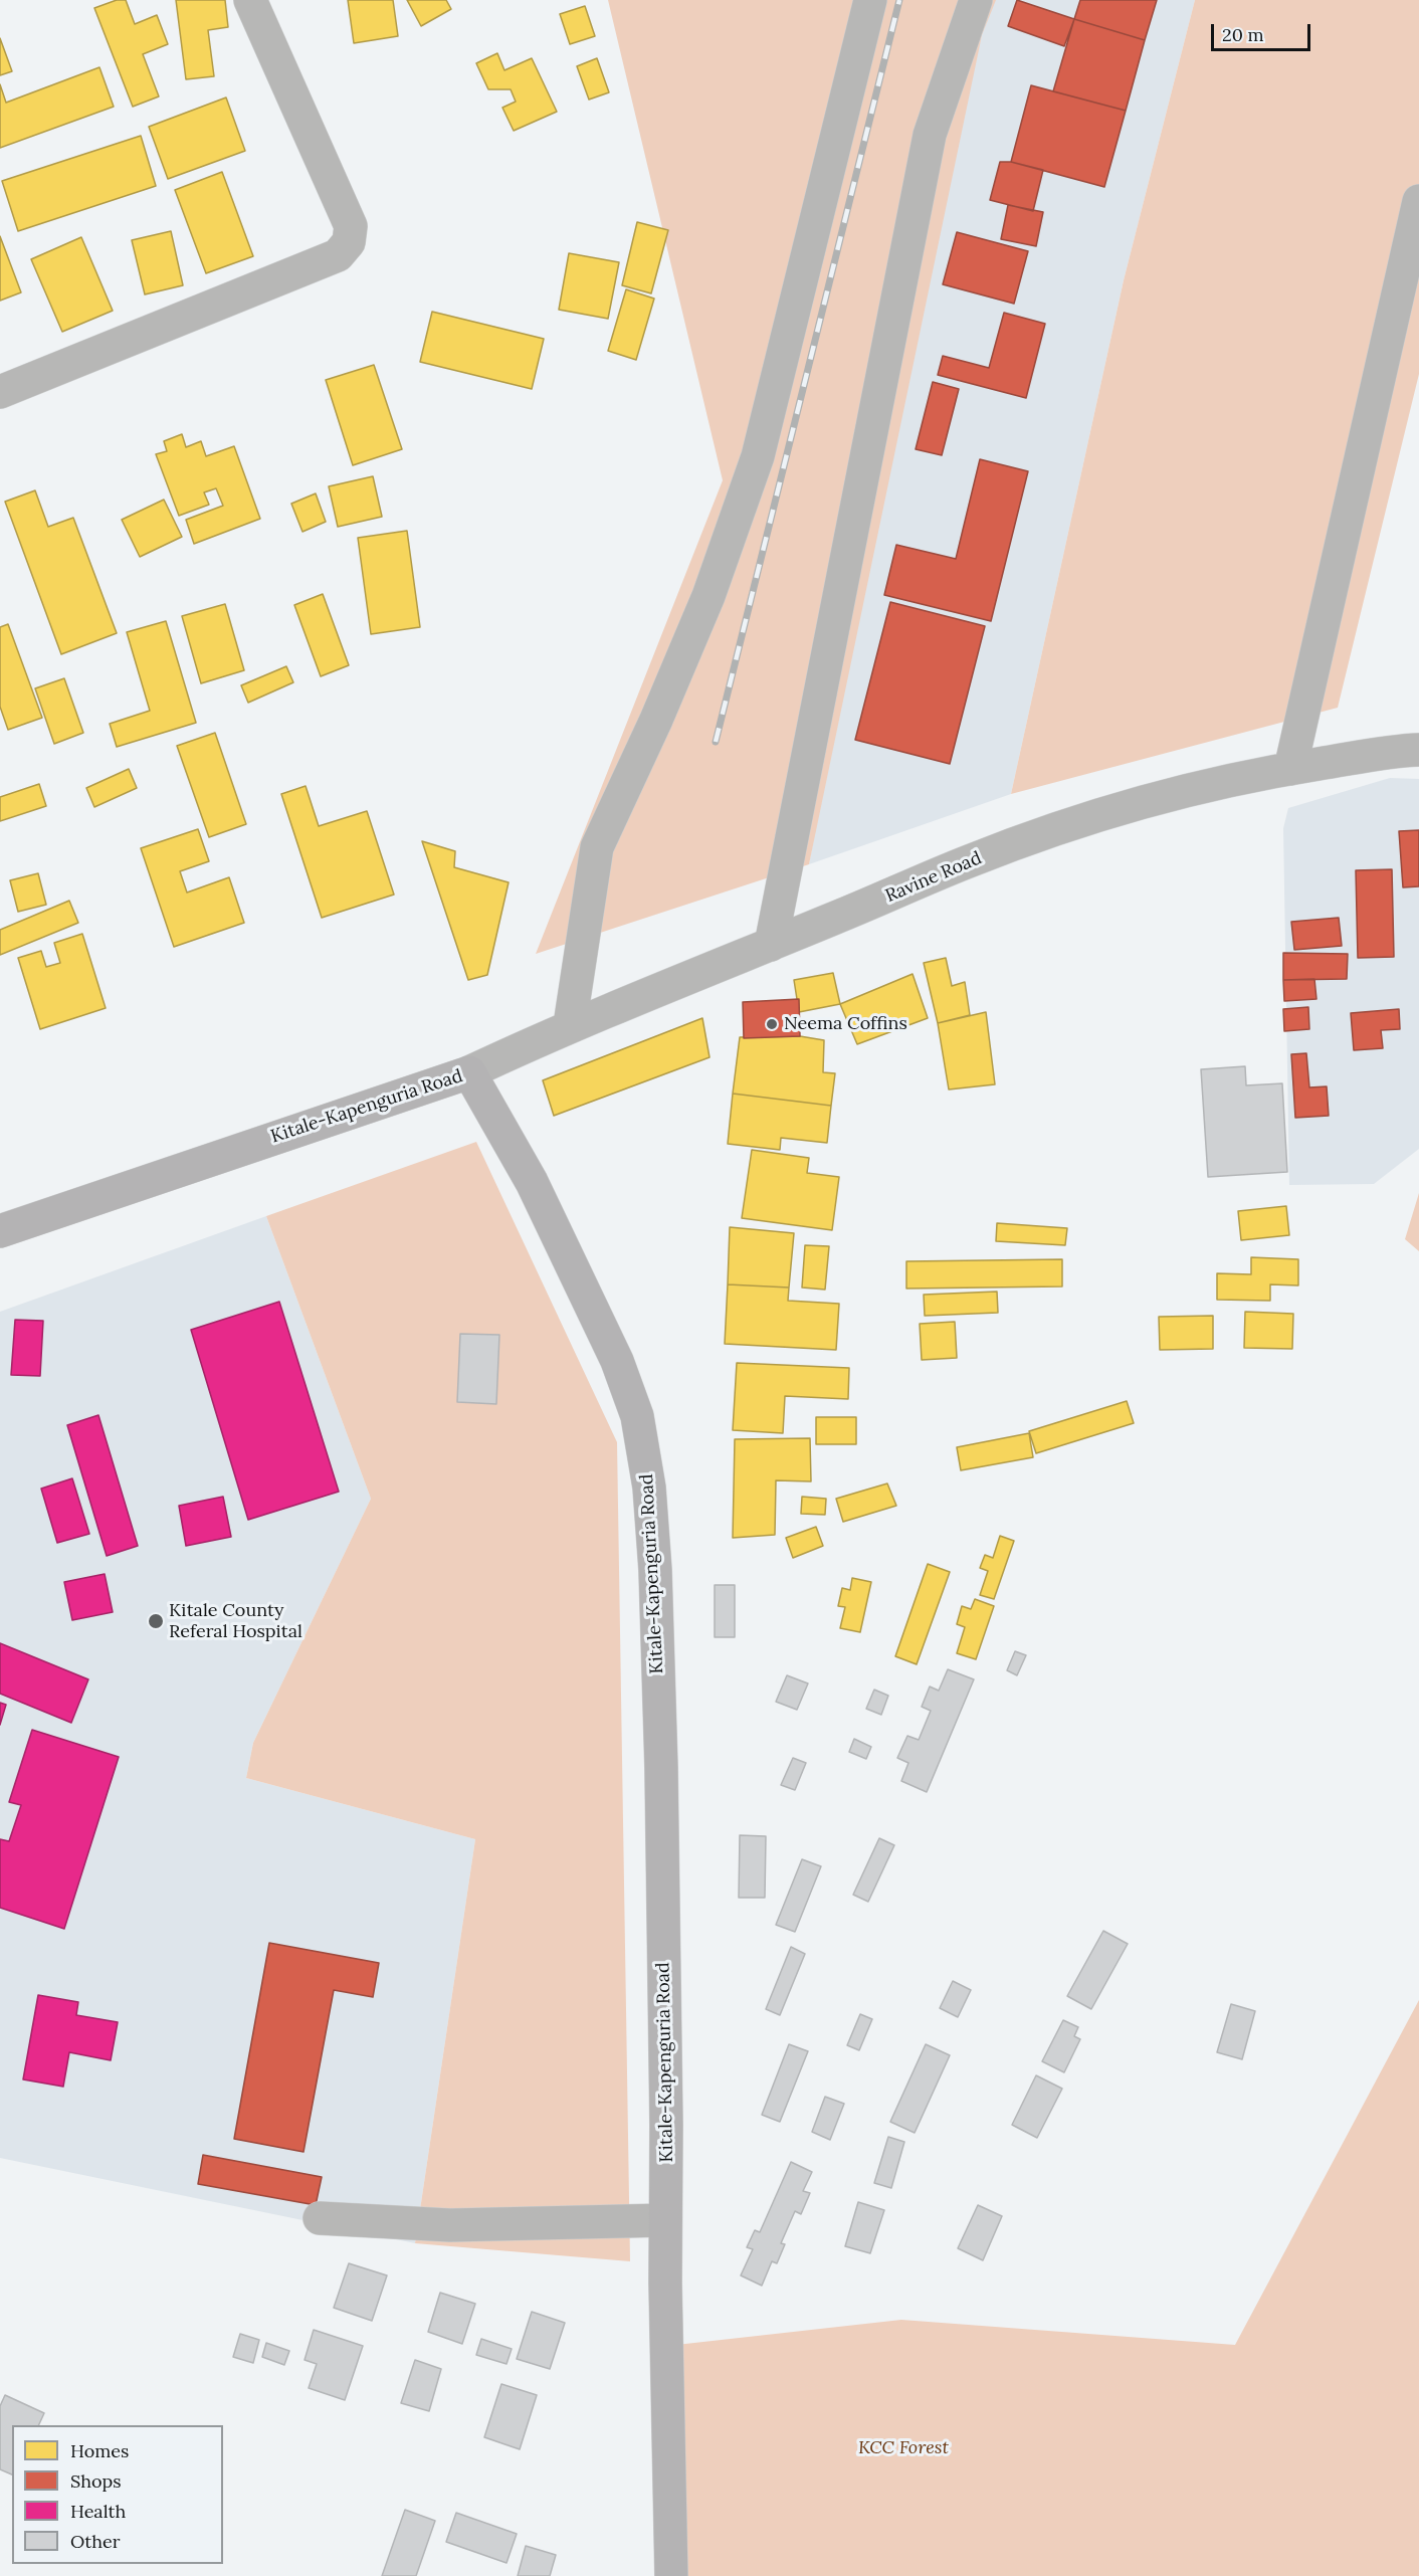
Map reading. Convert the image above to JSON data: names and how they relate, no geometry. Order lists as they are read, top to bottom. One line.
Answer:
{"streets":{"highway":["Kitale-Kapenguria Road"],"street":["Ravine Road"]},"crossings":[["Ravine Road","Kitale-Kapenguria Road"]],"parks":["KCC Forest"],"places":["Neema Coffins","Kitale County Referal Hospital"],"legend":["Homes","Shops","Health","Other"],"scale_bar":"20 m"}
